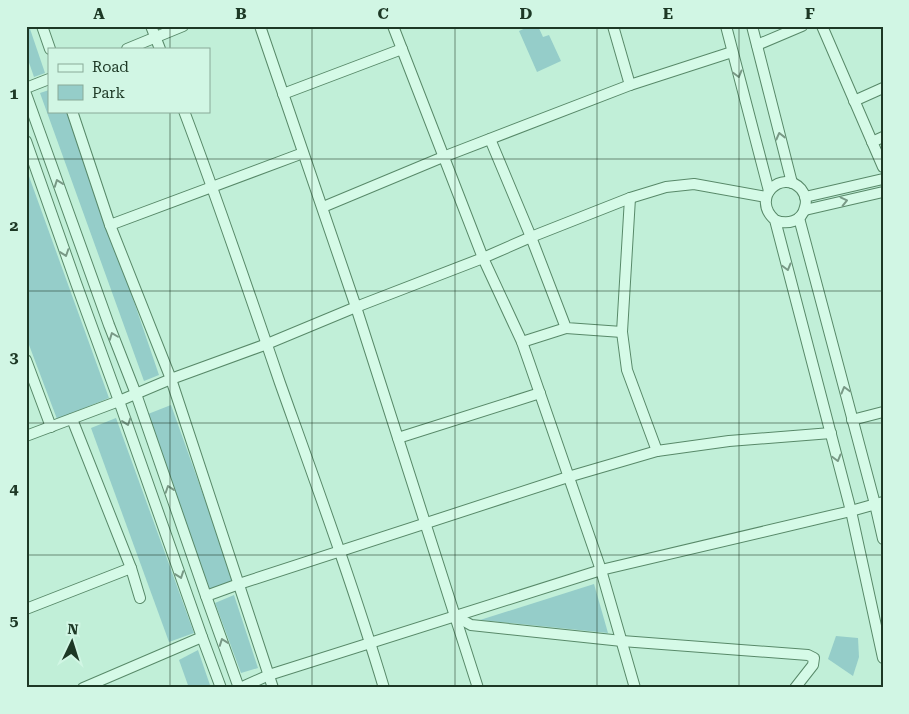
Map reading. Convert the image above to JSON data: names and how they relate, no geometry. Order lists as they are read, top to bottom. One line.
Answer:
{"legend":["Road","Park"],"north":"top","grid":{"columns":["A","B","C","D","E","F"],"rows":["1","2","3","4","5"]}}
